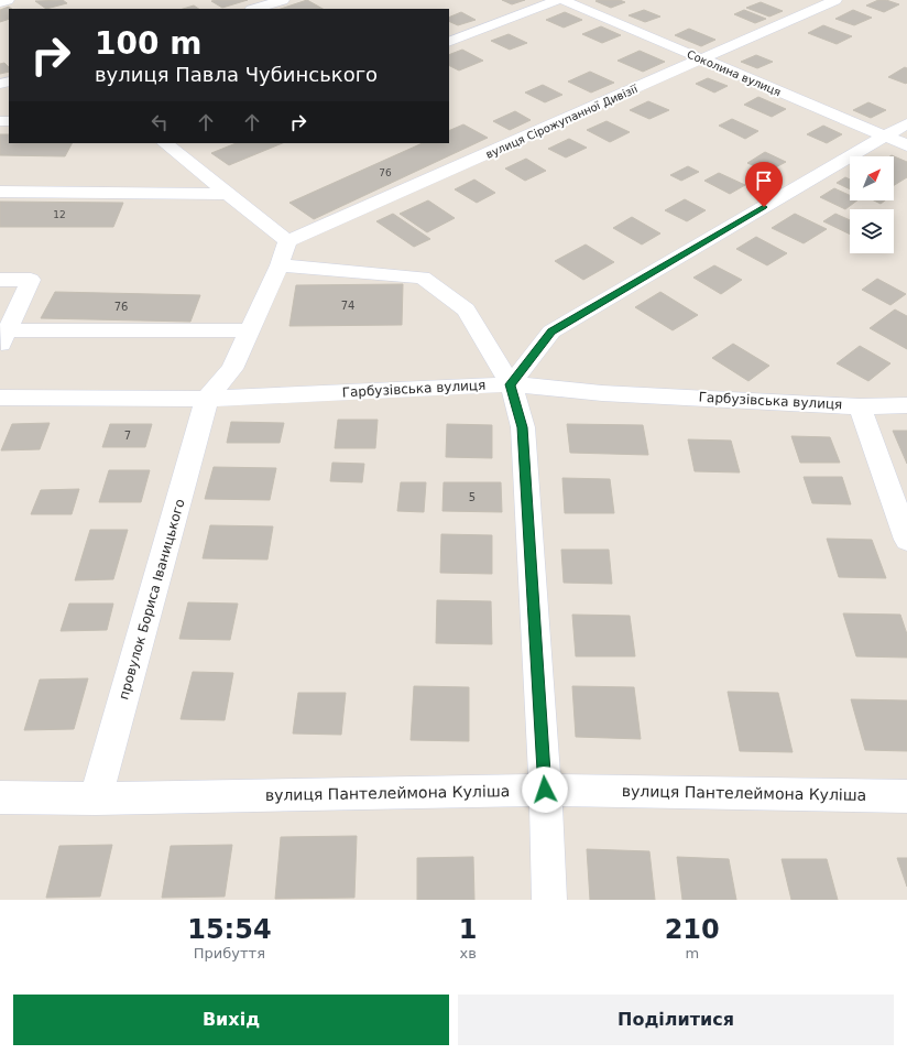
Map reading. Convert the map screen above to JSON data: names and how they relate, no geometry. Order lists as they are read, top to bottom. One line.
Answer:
{"streets":{"street":["Соколина вулиця","вулиця Сірожупанної Дивізії","Гарбузівська вулиця","провулок Бориса Іваницького","вулиця Пантелеймона Куліша"]},"crossings":[["Соколина вулиця","вулиця Сірожупанної Дивізії"],["Гарбузівська вулиця","провулок Бориса Іваницького"],["провулок Бориса Іваницького","вулиця Пантелеймона Куліша"]],"house_numbers":["76","12","74","76","7","5"],"north":"top right","page":{"turn":["100 m","вулиця Павла Чубинського"],"eta":["15:54","Прибуття","1","хв","210","m"],"buttons":["Вихід","Поділитися"]}}
